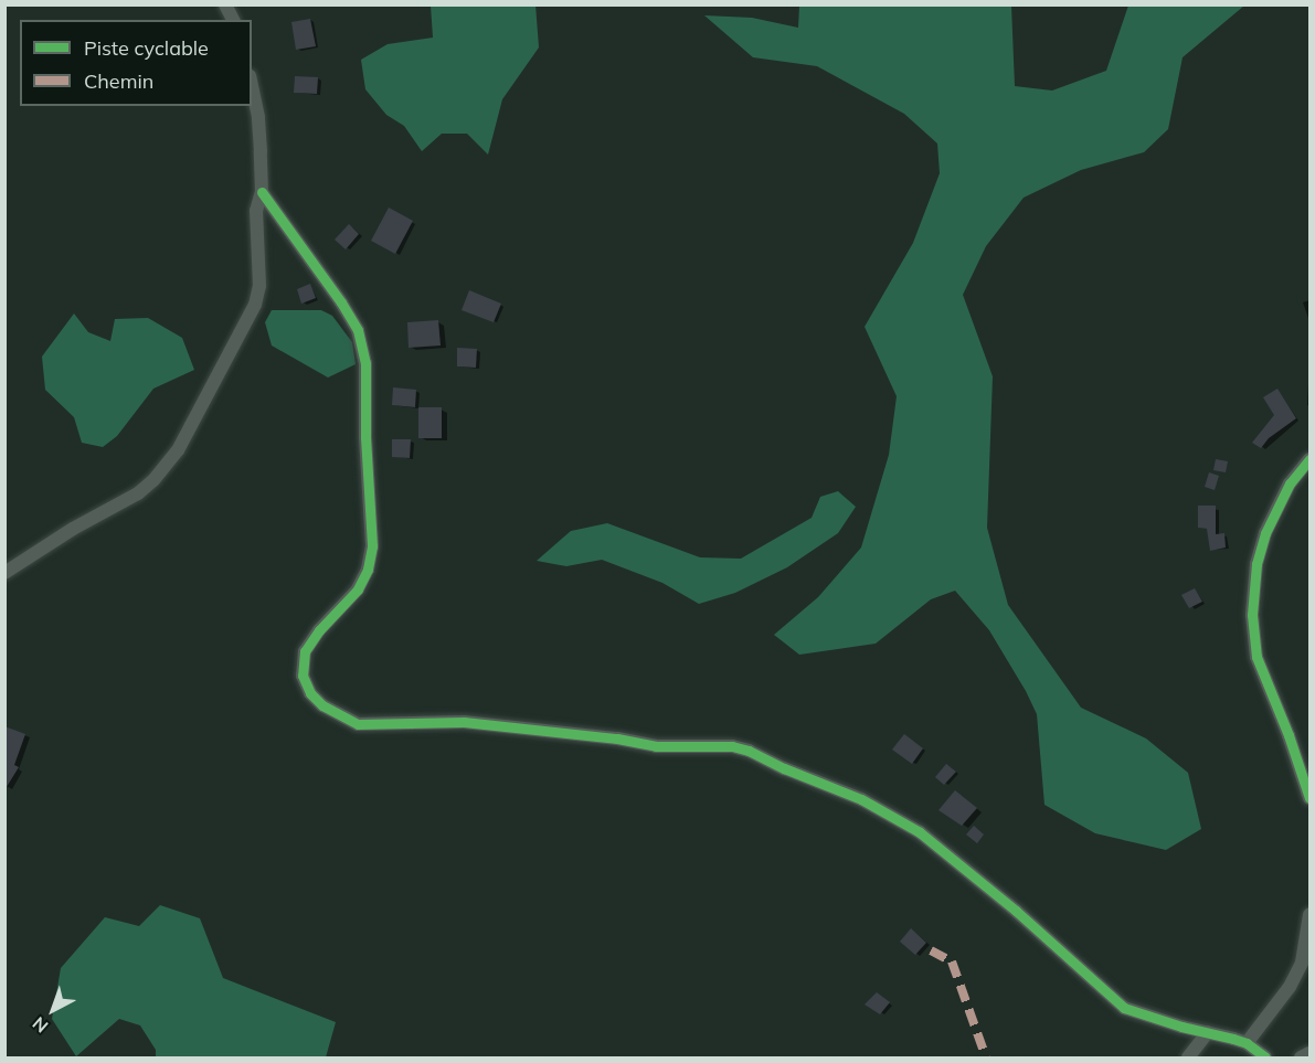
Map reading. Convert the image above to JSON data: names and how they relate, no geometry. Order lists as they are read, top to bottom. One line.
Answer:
{"legend":["Piste cyclable","Chemin"],"north":"bottom left"}
